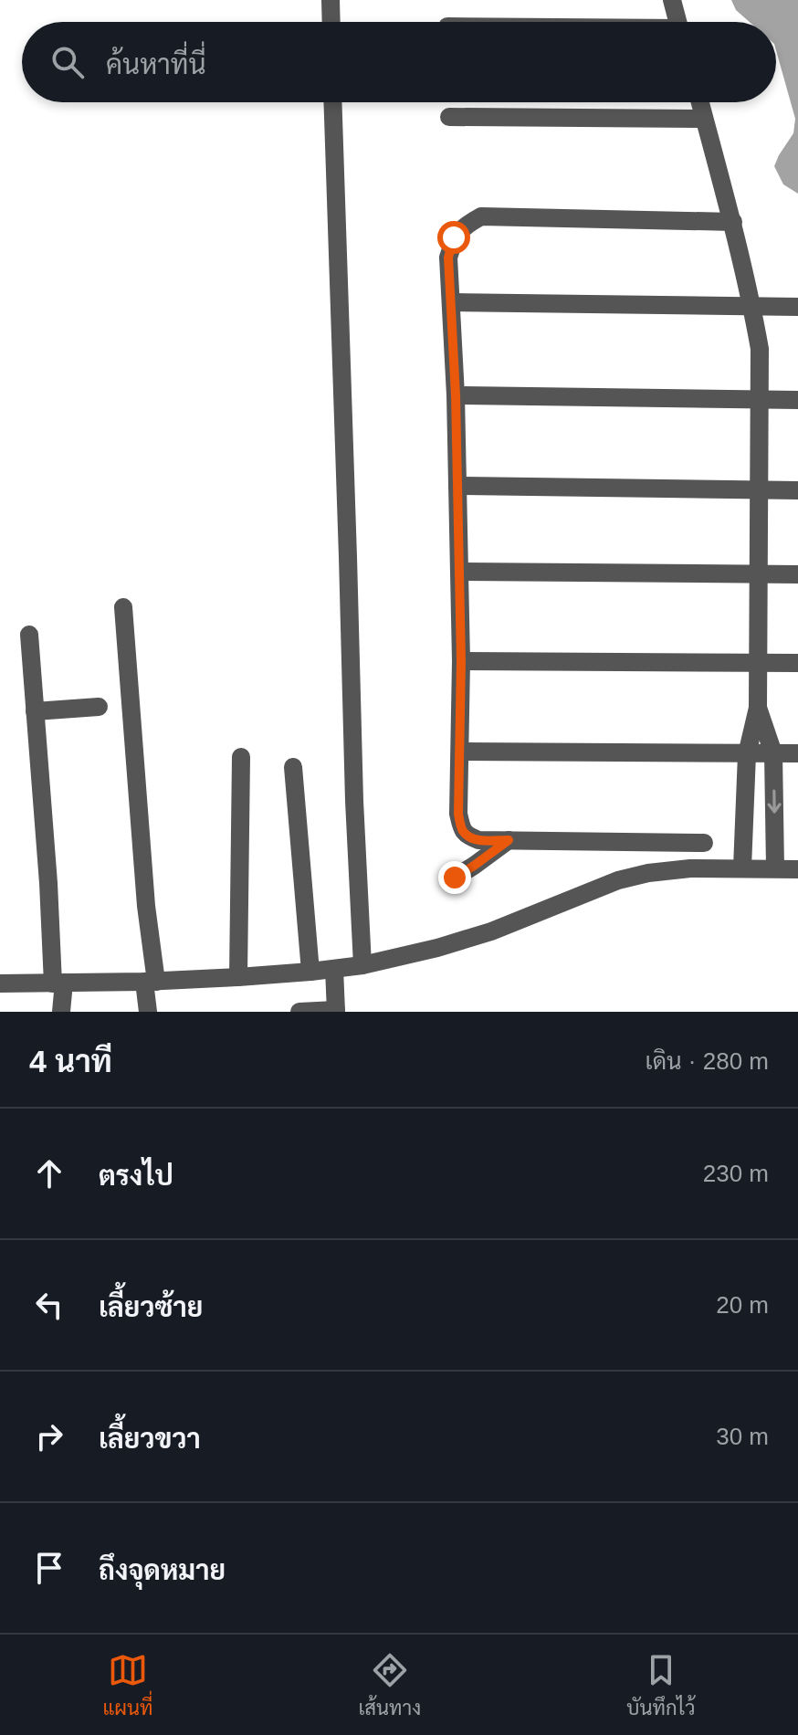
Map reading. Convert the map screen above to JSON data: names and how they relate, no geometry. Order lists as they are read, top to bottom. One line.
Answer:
{"page":{"search":"ค้นหาที่นี่","heading":["4 นาที","เดิน · 280 m"],"list":[["ตรงไป","230 m"],["เลี้ยวซ้าย","20 m"],["เลี้ยวขวา","30 m"],"ถึงจุดหมาย"],"nav":["แผนที่","เส้นทาง","บันทึกไว้"]}}
